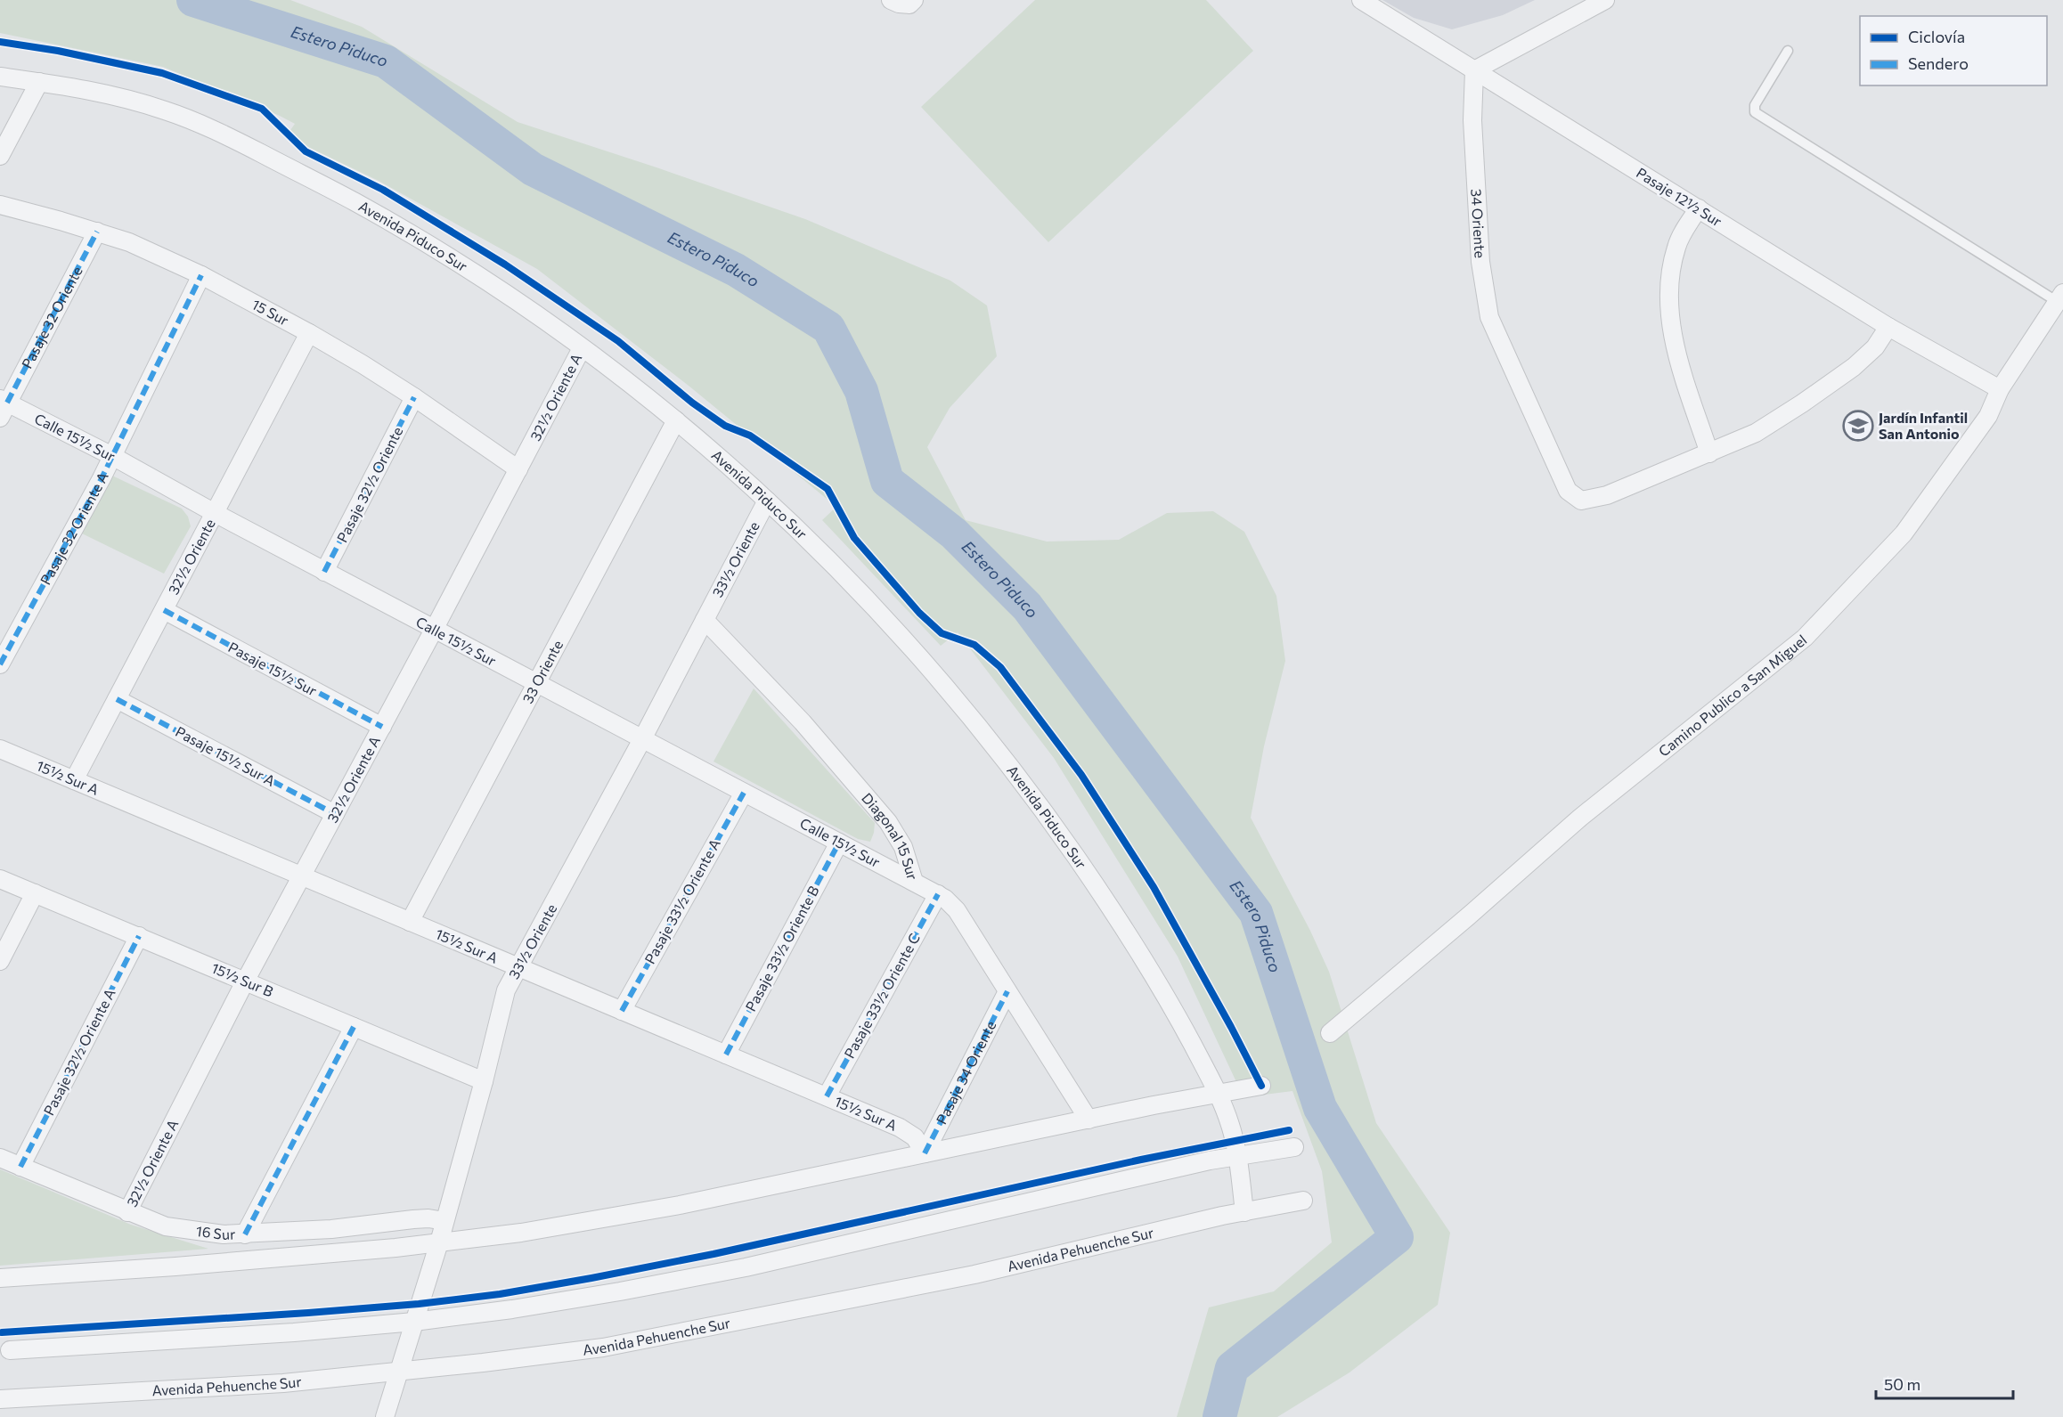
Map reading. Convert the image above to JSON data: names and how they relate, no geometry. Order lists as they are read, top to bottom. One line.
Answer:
{"streets":{"street":["Pasaje 12½ Sur","34 Oriente","Avenida Piduco Sur","15 Sur","Pasaje 32 Oriente","32½ Oriente A","Calle 15½ Sur","Pasaje 32½ Oriente","Pasaje 32 Oriente A","32½ Oriente","33½ Oriente","Pasaje 15½ Sur","33 Oriente","Camino Publico a San Miguel","Pasaje 15½ Sur A","15½ Sur A","Diagonal 15 Sur","Pasaje 33½ Oriente A","Pasaje 33½ Oriente B","15½ Sur B","Pasaje 33½ Oriente C","Pasaje 32½ Oriente A","Pasaje 34 Oriente","16 Sur","Avenida Pehuenche Sur"]},"crossings":[["Pasaje 12½ Sur","34 Oriente"],["Pasaje 12½ Sur","Camino Publico a San Miguel"],["Avenida Piduco Sur","32½ Oriente A"],["Avenida Piduco Sur","33½ Oriente"],["Avenida Piduco Sur","33 Oriente"],["Avenida Piduco Sur","Avenida Pehuenche Sur"],["15 Sur","Pasaje 32 Oriente"],["15 Sur","32½ Oriente A"],["15 Sur","Pasaje 32½ Oriente"],["15 Sur","Pasaje 32 Oriente A"],["15 Sur","32½ Oriente"],["Pasaje 32 Oriente","Calle 15½ Sur"],["32½ Oriente A","Calle 15½ Sur"],["32½ Oriente A","Pasaje 15½ Sur"],["32½ Oriente A","Pasaje 15½ Sur A"],["32½ Oriente A","15½ Sur A"],["32½ Oriente A","15½ Sur B"],["32½ Oriente A","16 Sur"],["Calle 15½ Sur","Pasaje 32½ Oriente"],["Calle 15½ Sur","Pasaje 32 Oriente A"],["Calle 15½ Sur","32½ Oriente"],["Calle 15½ Sur","33½ Oriente"],["Calle 15½ Sur","33 Oriente"],["Calle 15½ Sur","Diagonal 15 Sur"],["Calle 15½ Sur","Pasaje 33½ Oriente A"],["Calle 15½ Sur","Pasaje 33½ Oriente B"],["32½ Oriente","Pasaje 15½ Sur"],["32½ Oriente","Pasaje 15½ Sur A"],["32½ Oriente","15½ Sur A"],["33½ Oriente","15½ Sur A"],["33½ Oriente","Diagonal 15 Sur"],["33½ Oriente","15½ Sur B"],["33½ Oriente","16 Sur"],["33½ Oriente","Avenida Pehuenche Sur"],["33 Oriente","15½ Sur A"],["15½ Sur A","Pasaje 33½ Oriente A"],["15½ Sur A","Pasaje 33½ Oriente B"],["15½ Sur A","Pasaje 33½ Oriente C"],["15½ Sur A","Pasaje 34 Oriente"],["Diagonal 15 Sur","Pasaje 33½ Oriente C"],["Diagonal 15 Sur","Pasaje 34 Oriente"],["15½ Sur B","Pasaje 32½ Oriente A"],["Pasaje 32½ Oriente A","16 Sur"]],"water":["Estero Piduco"],"places":{"school or university":["Jardín Infantil San Antonio"]},"legend":["Ciclovía","Sendero"],"scale_bar":"50 m"}
